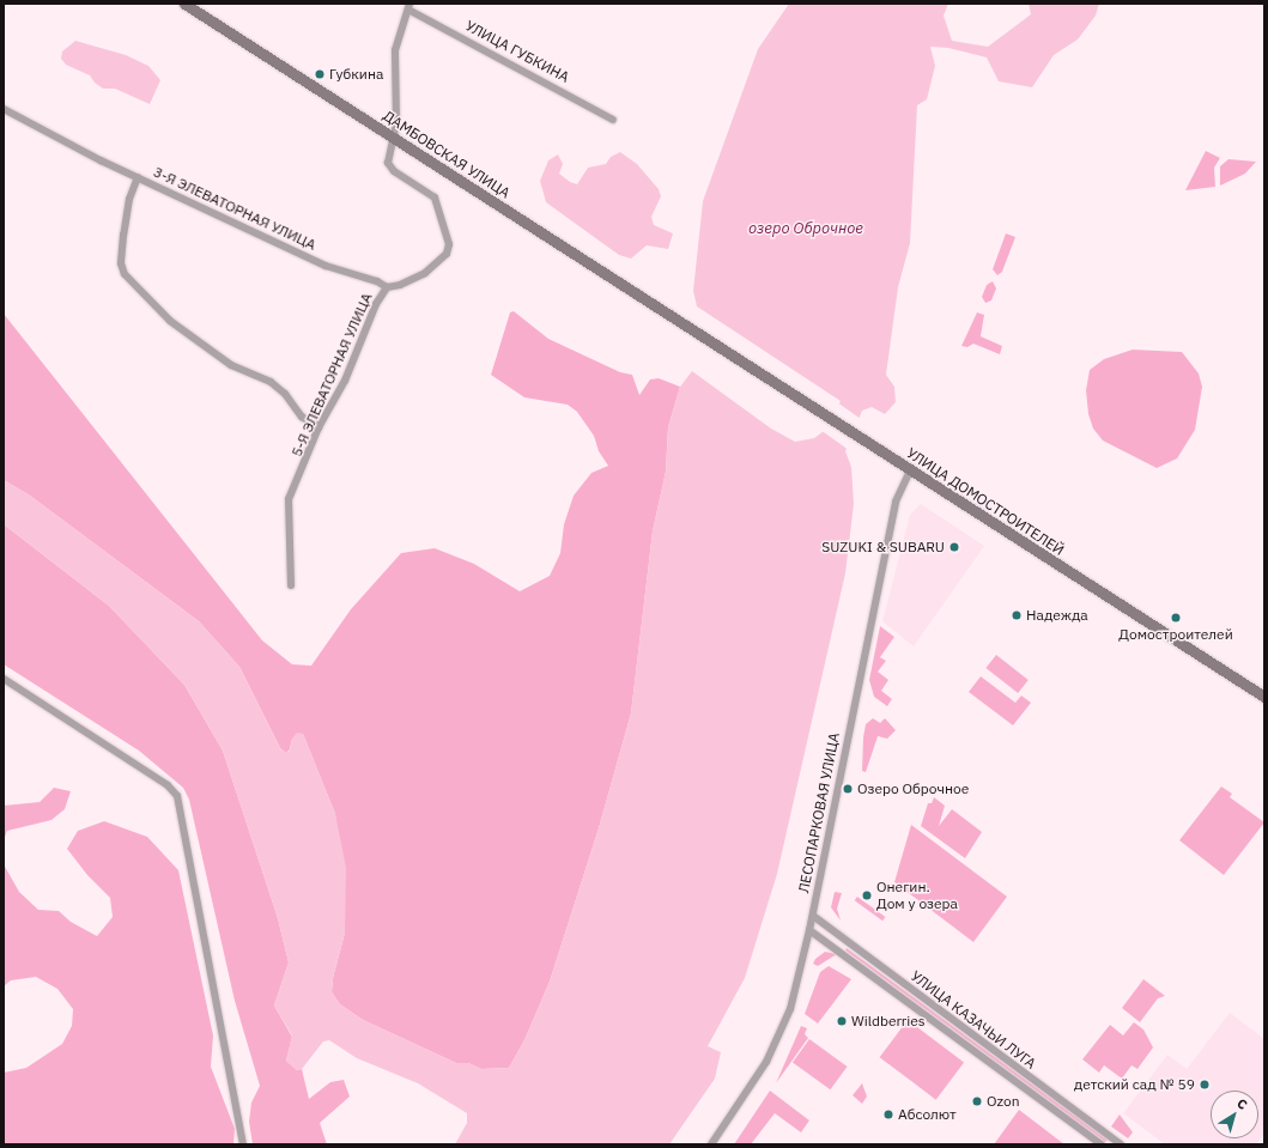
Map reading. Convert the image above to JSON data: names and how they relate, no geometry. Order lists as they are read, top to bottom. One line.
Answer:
{"streets":{"main road":["ДАМБОВСКАЯ УЛИЦА","УЛИЦА ДОМОСТРОИТЕЛЕЙ"],"street":["УЛИЦА ГУБКИНА","3-Я ЭЛЕВАТОРНАЯ УЛИЦА","5-Я ЭЛЕВАТОРНАЯ УЛИЦА","ЛЕСОПАРКОВАЯ УЛИЦА","УЛИЦА КАЗАЧЬИ ЛУГА"]},"crossings":[["УЛИЦА ГУБКИНА","ДАМБОВСКАЯ УЛИЦА"],["УЛИЦА ГУБКИНА","3-Я ЭЛЕВАТОРНАЯ УЛИЦА"],["УЛИЦА ГУБКИНА","5-Я ЭЛЕВАТОРНАЯ УЛИЦА"],["ДАМБОВСКАЯ УЛИЦА","УЛИЦА ДОМОСТРОИТЕЛЕЙ"],["3-Я ЭЛЕВАТОРНАЯ УЛИЦА","5-Я ЭЛЕВАТОРНАЯ УЛИЦА"],["УЛИЦА ДОМОСТРОИТЕЛЕЙ","ЛЕСОПАРКОВАЯ УЛИЦА"],["ЛЕСОПАРКОВАЯ УЛИЦА","УЛИЦА КАЗАЧЬИ ЛУГА"]],"water":["озеро Оброчное"],"places":["Губкина","SUZUKI & SUBARU","Надежда","Домостроителей","Озеро Оброчное","Онегин. Дом у озера","Wildberries","детский сад № 59","Ozon","Абсолют"],"north":"top right"}
